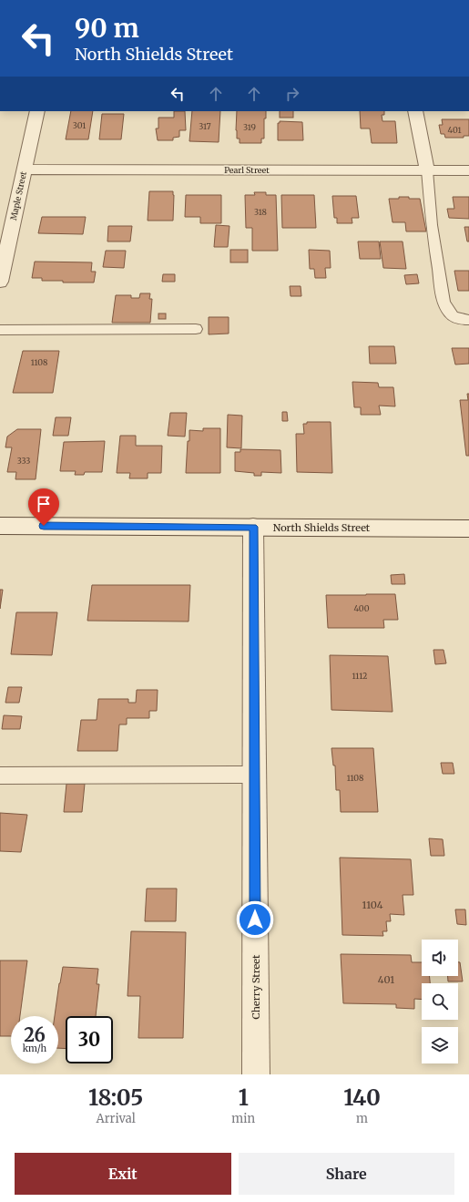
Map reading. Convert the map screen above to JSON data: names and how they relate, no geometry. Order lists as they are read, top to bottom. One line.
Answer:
{"streets":{"street":["Pearl Street","Maple Street","North Shields Street","Cherry Street"]},"crossings":[["Pearl Street","Maple Street"],["North Shields Street","Cherry Street"]],"house_numbers":["301","317","319","401","318","1108","333","400","1112","1108","1104","401"],"page":{"turn":["90 m","North Shields Street"],"speed":"26 km/h","limit":"30","eta":["18:05","Arrival","1","min","140","m"],"buttons":["Exit","Share"]}}
